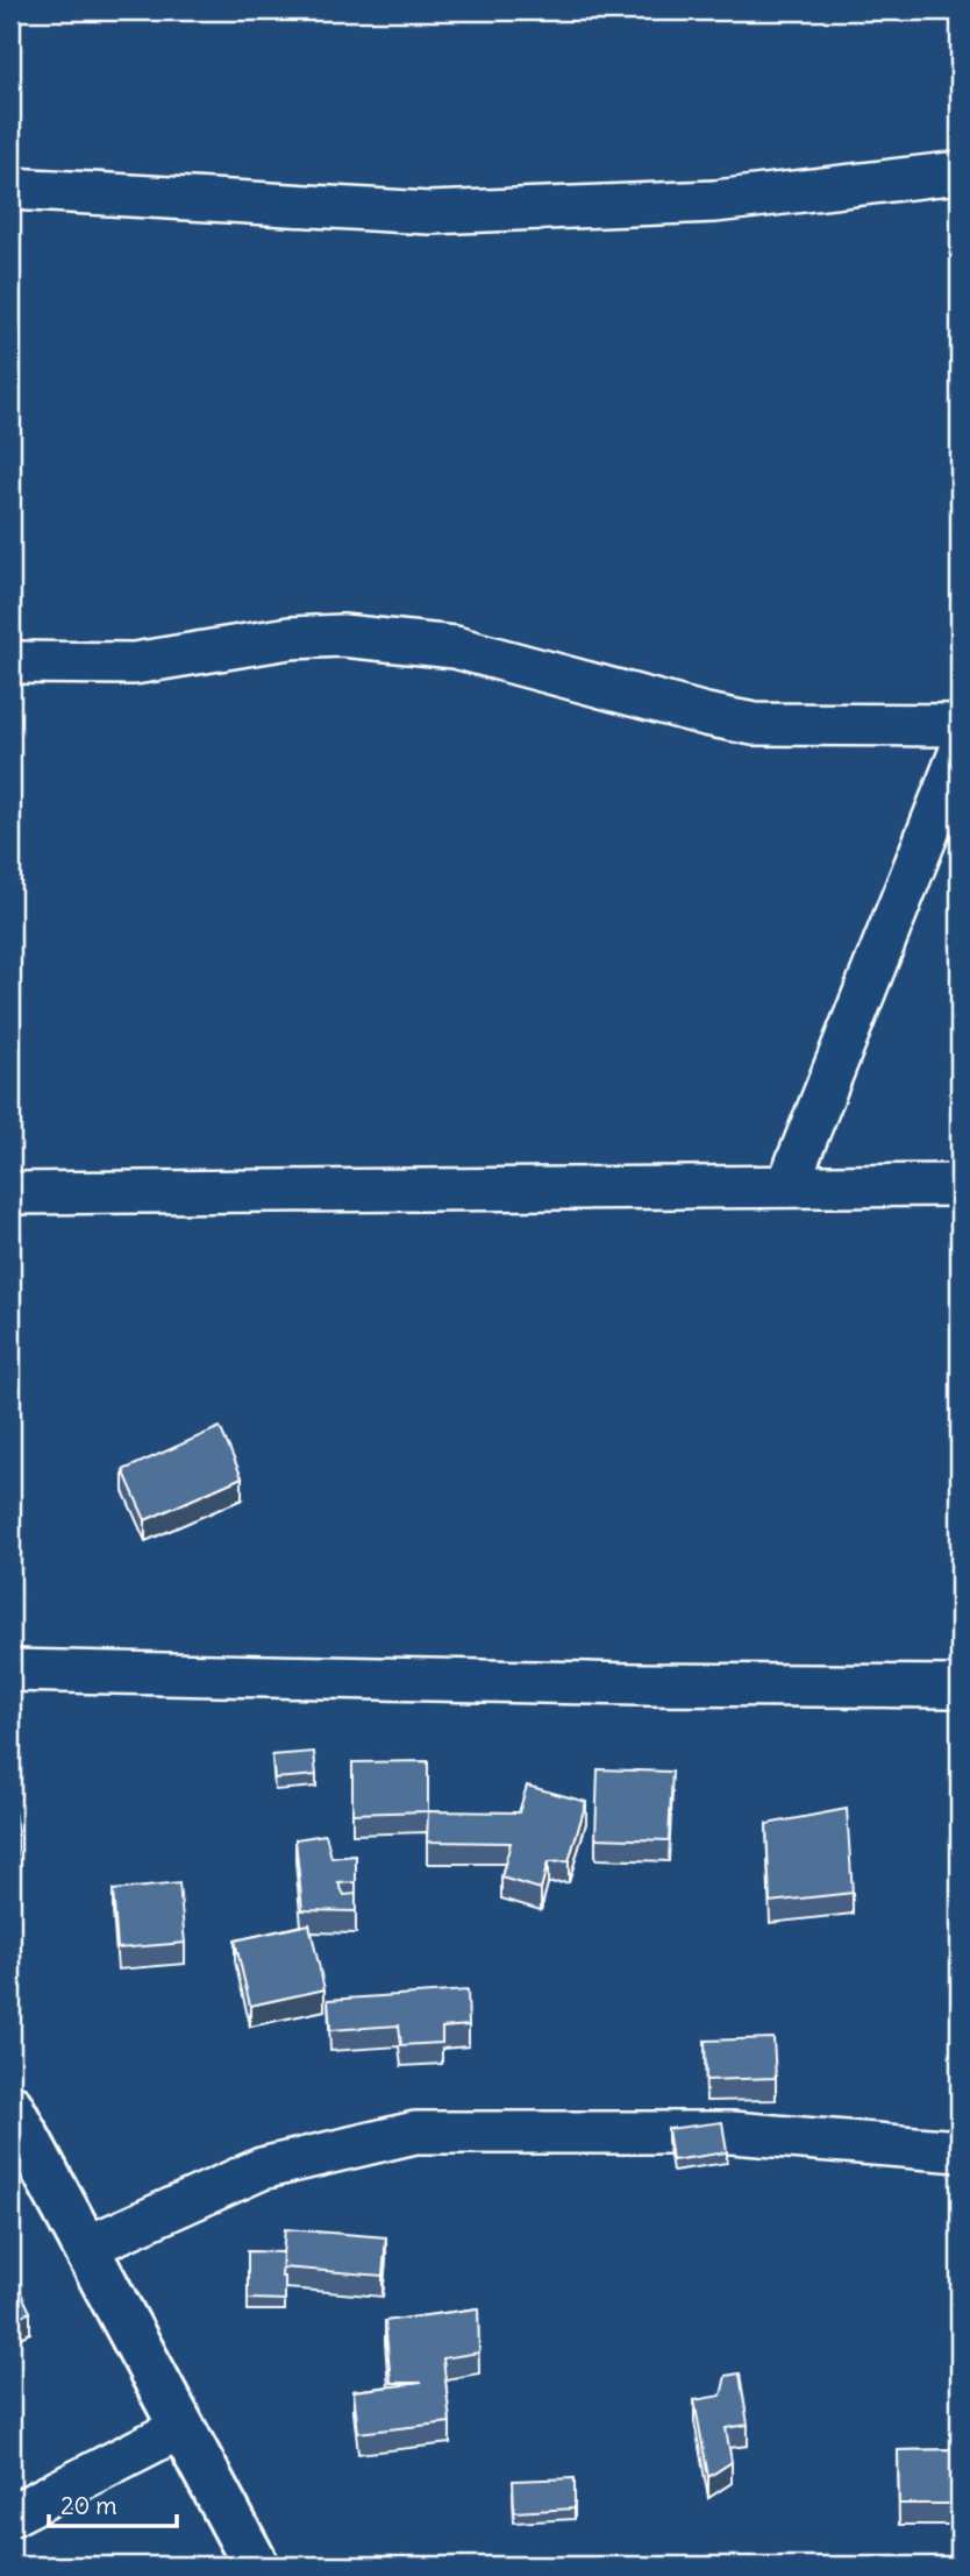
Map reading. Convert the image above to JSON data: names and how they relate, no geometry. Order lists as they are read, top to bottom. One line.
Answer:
{"scale_bar":"20 m"}
